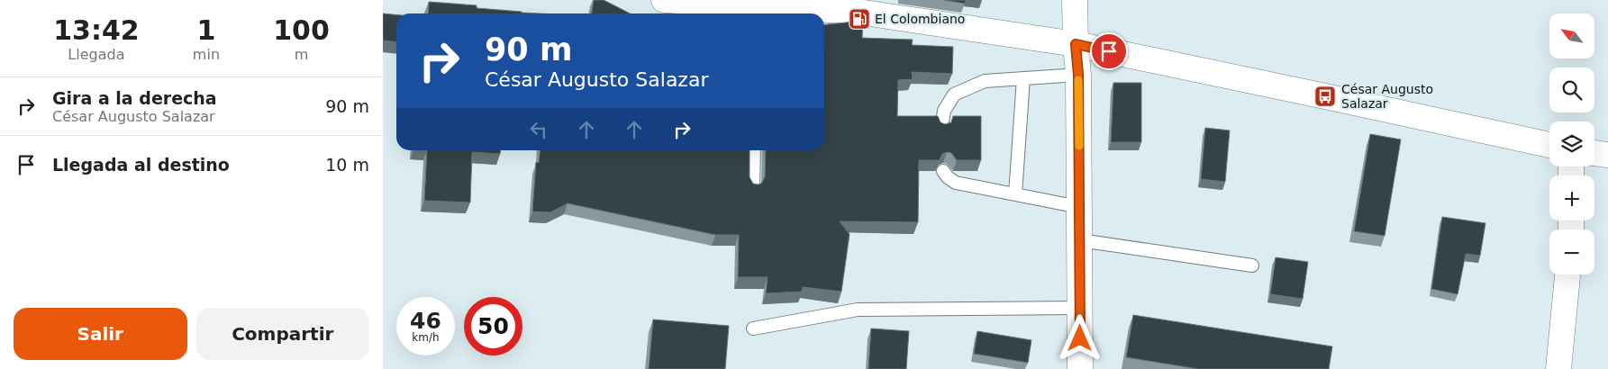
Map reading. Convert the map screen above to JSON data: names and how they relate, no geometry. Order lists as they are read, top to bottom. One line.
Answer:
{"places":{"fuel station":["El Colombiano"],"bus stop":["César Augusto Salazar"]},"north":"top left","page":{"eta":["13:42","Llegada","1","min","100","m"],"map_buttons":["+","−"],"turn":["90 m","César Augusto Salazar"],"list":[{"name":"Gira a la derecha","note":"César Augusto Salazar","value":"90 m"},{"name":"Llegada al destino","value":"10 m"}],"speed":"46 km/h","limit":"50","buttons":["Salir","Compartir"]}}
